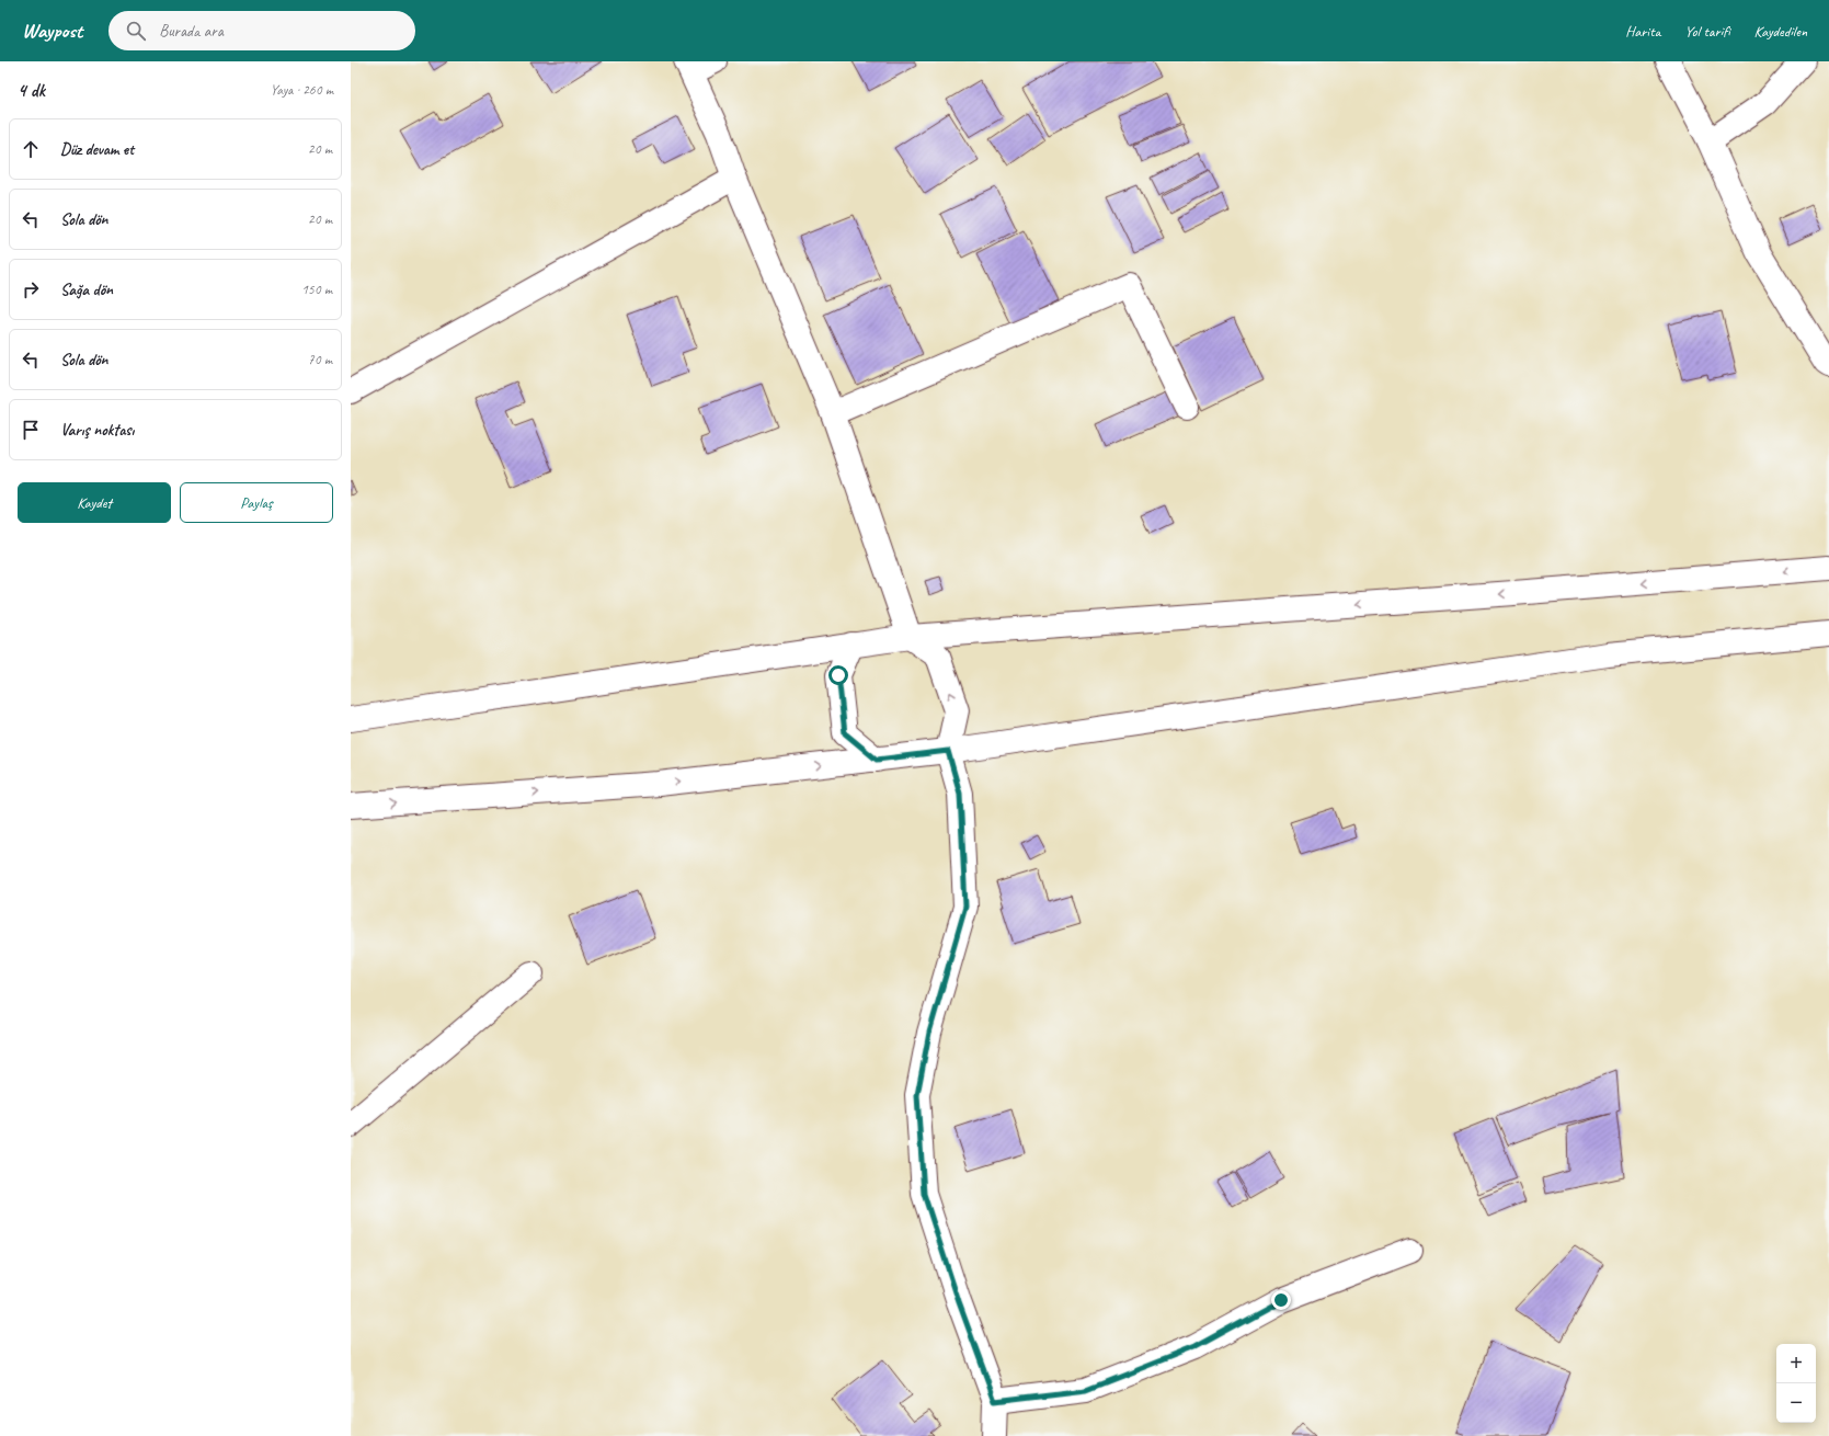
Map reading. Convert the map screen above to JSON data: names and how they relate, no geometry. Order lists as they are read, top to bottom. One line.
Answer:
{"page":{"header":"Waypost","search":"Burada ara","nav":["Harita","Yol tarifi","Kaydedilen"],"heading":["4 dk","Yaya · 260 m"],"list":[["Düz devam et","20 m"],["Sola dön","20 m"],["Sağa dön","150 m"],["Sola dön","70 m"],"Varış noktası"],"buttons":["Kaydet","Paylaş"],"map_buttons":["+","−"]}}
